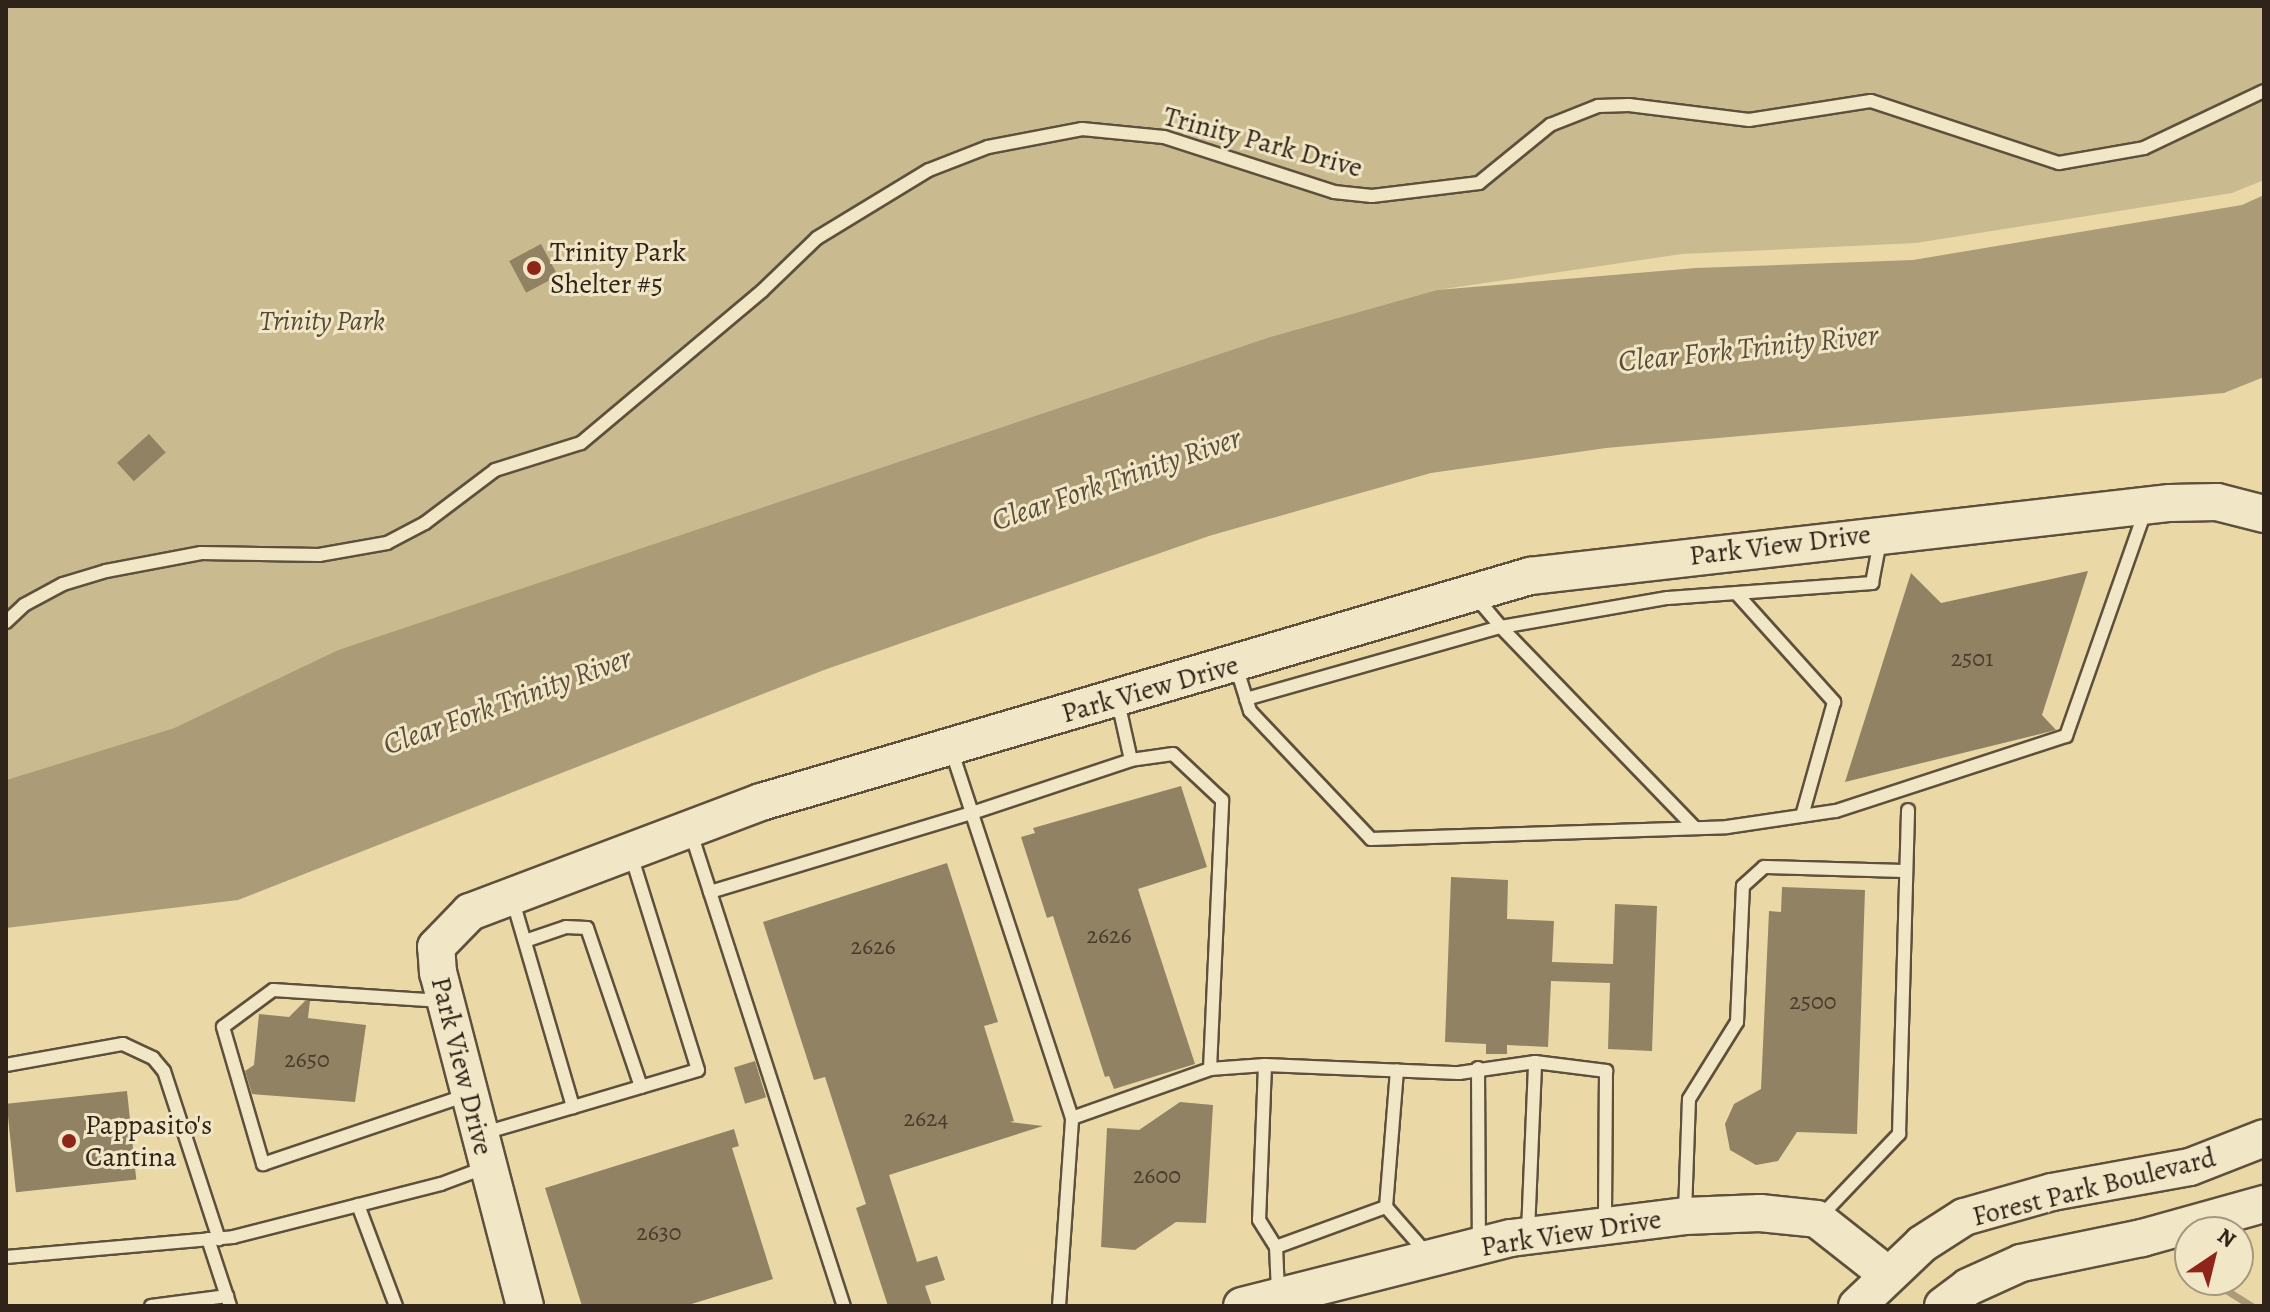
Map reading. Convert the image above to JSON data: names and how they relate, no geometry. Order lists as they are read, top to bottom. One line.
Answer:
{"streets":{"street":["Park View Drive","Forest Park Boulevard"],"lane":["Trinity Park Drive"]},"water":["Clear Fork Trinity River"],"parks":["Trinity Park"],"places":["Trinity Park Shelter #5","Pappasito's Cantina"],"house_numbers":["2501","2626","2626","2500","2650","2624","2600","2630"],"north":"top right"}
